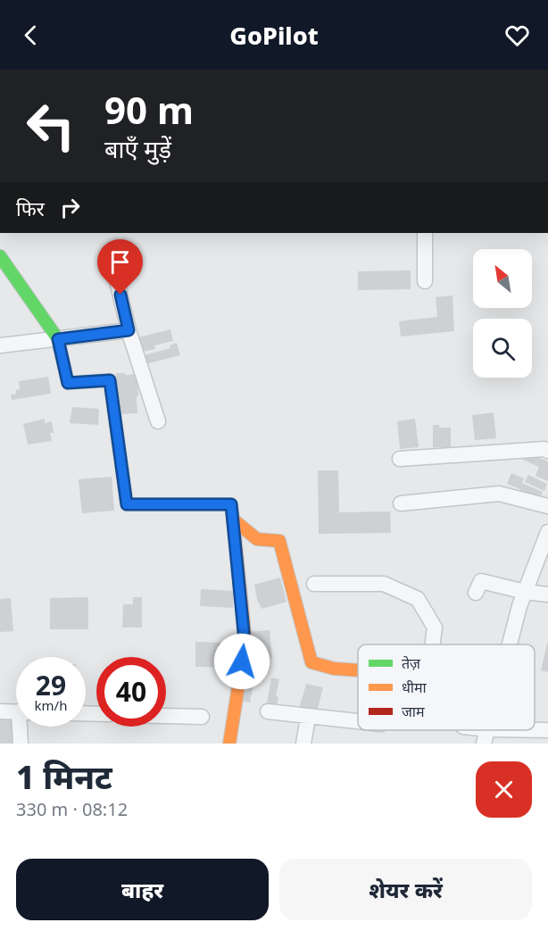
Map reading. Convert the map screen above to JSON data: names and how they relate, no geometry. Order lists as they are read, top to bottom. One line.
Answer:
{"legend":["तेज़","धीमा","जाम"],"north":"top left","page":{"header":"GoPilot","turn":["90 m","बाएँ मुड़ें"],"then":"फिर","speed":"29 km/h","limit":"40","heading":["1 मिनट","330 m · 08:12"],"buttons":["बाहर","शेयर करें"]}}
